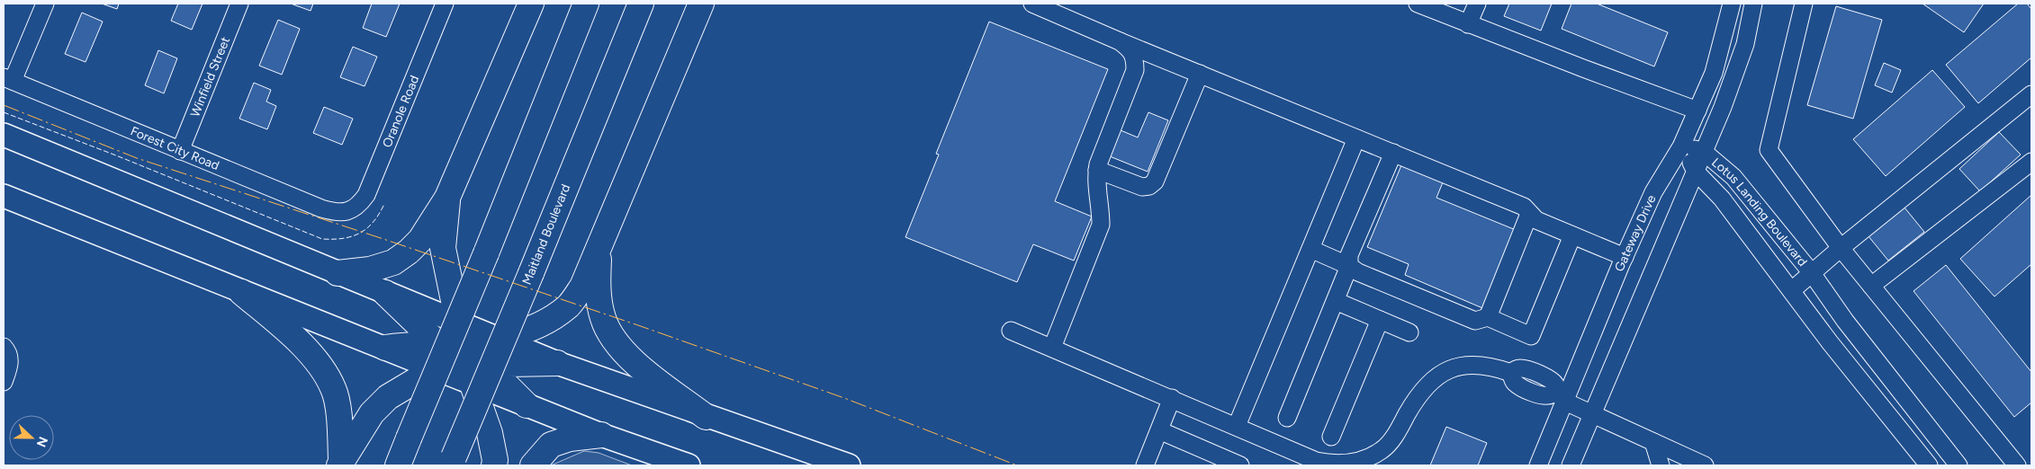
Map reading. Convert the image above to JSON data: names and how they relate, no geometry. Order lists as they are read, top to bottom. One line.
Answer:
{"streets":{"highway":["Maitland Boulevard"],"street":["Winfield Street","Oranole Road","Forest City Road","Lotus Landing Boulevard","Gateway Drive"]},"crossings":[["Winfield Street","Forest City Road"],["Oranole Road","Forest City Road"],["Lotus Landing Boulevard","Gateway Drive"]],"north":"right"}
